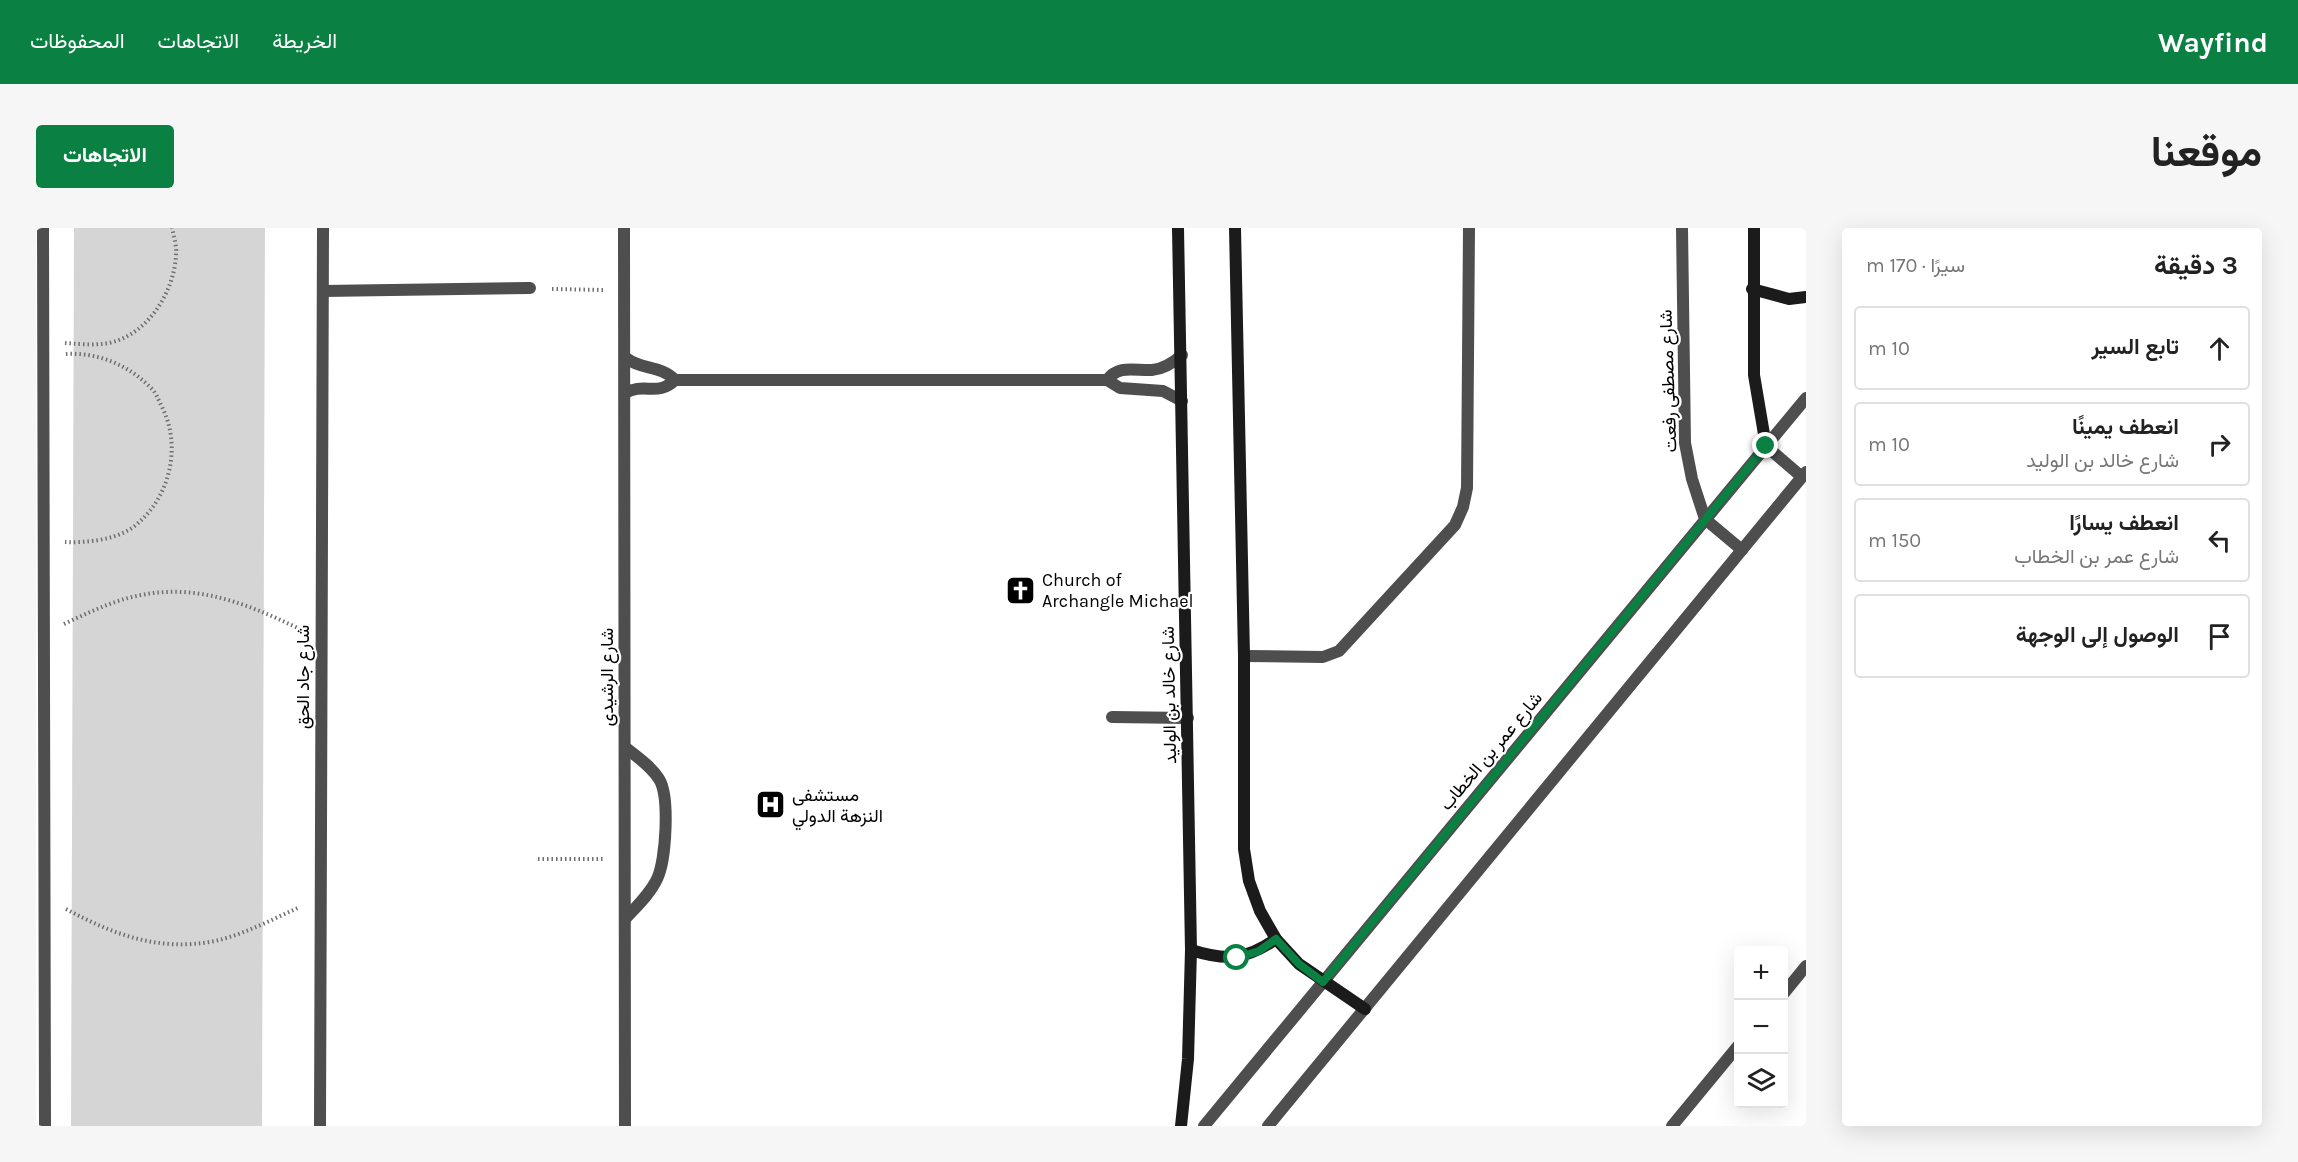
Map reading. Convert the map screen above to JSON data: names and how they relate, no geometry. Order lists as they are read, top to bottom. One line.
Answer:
{"streets":{"street":["شارع مصطفى رفعت","شارع جاد الحق","شارع الرشيدى","شارع خالد بن الوليد","شارع عمر بن الخطاب"]},"crossings":[["شارع مصطفى رفعت","شارع عمر بن الخطاب"]],"places":{"church":["Church of Archangle Michael"],"hospital":["مستشفى النزهة الدولي"]},"page":{"header":"Wayfind","nav":["الخريطة","الاتجاهات","المحفوظات"],"title":"موقعنا","buttons":"الاتجاهات","heading":["3 دقيقة","سيرًا · 170 m"],"list":[["تابع السير","10 m"],["انعطف يمينًا","شارع خالد بن الوليد","10 m"],["انعطف يسارًا","شارع عمر بن الخطاب","150 m"],"الوصول إلى الوجهة"],"map_buttons":["+","−"]}}
